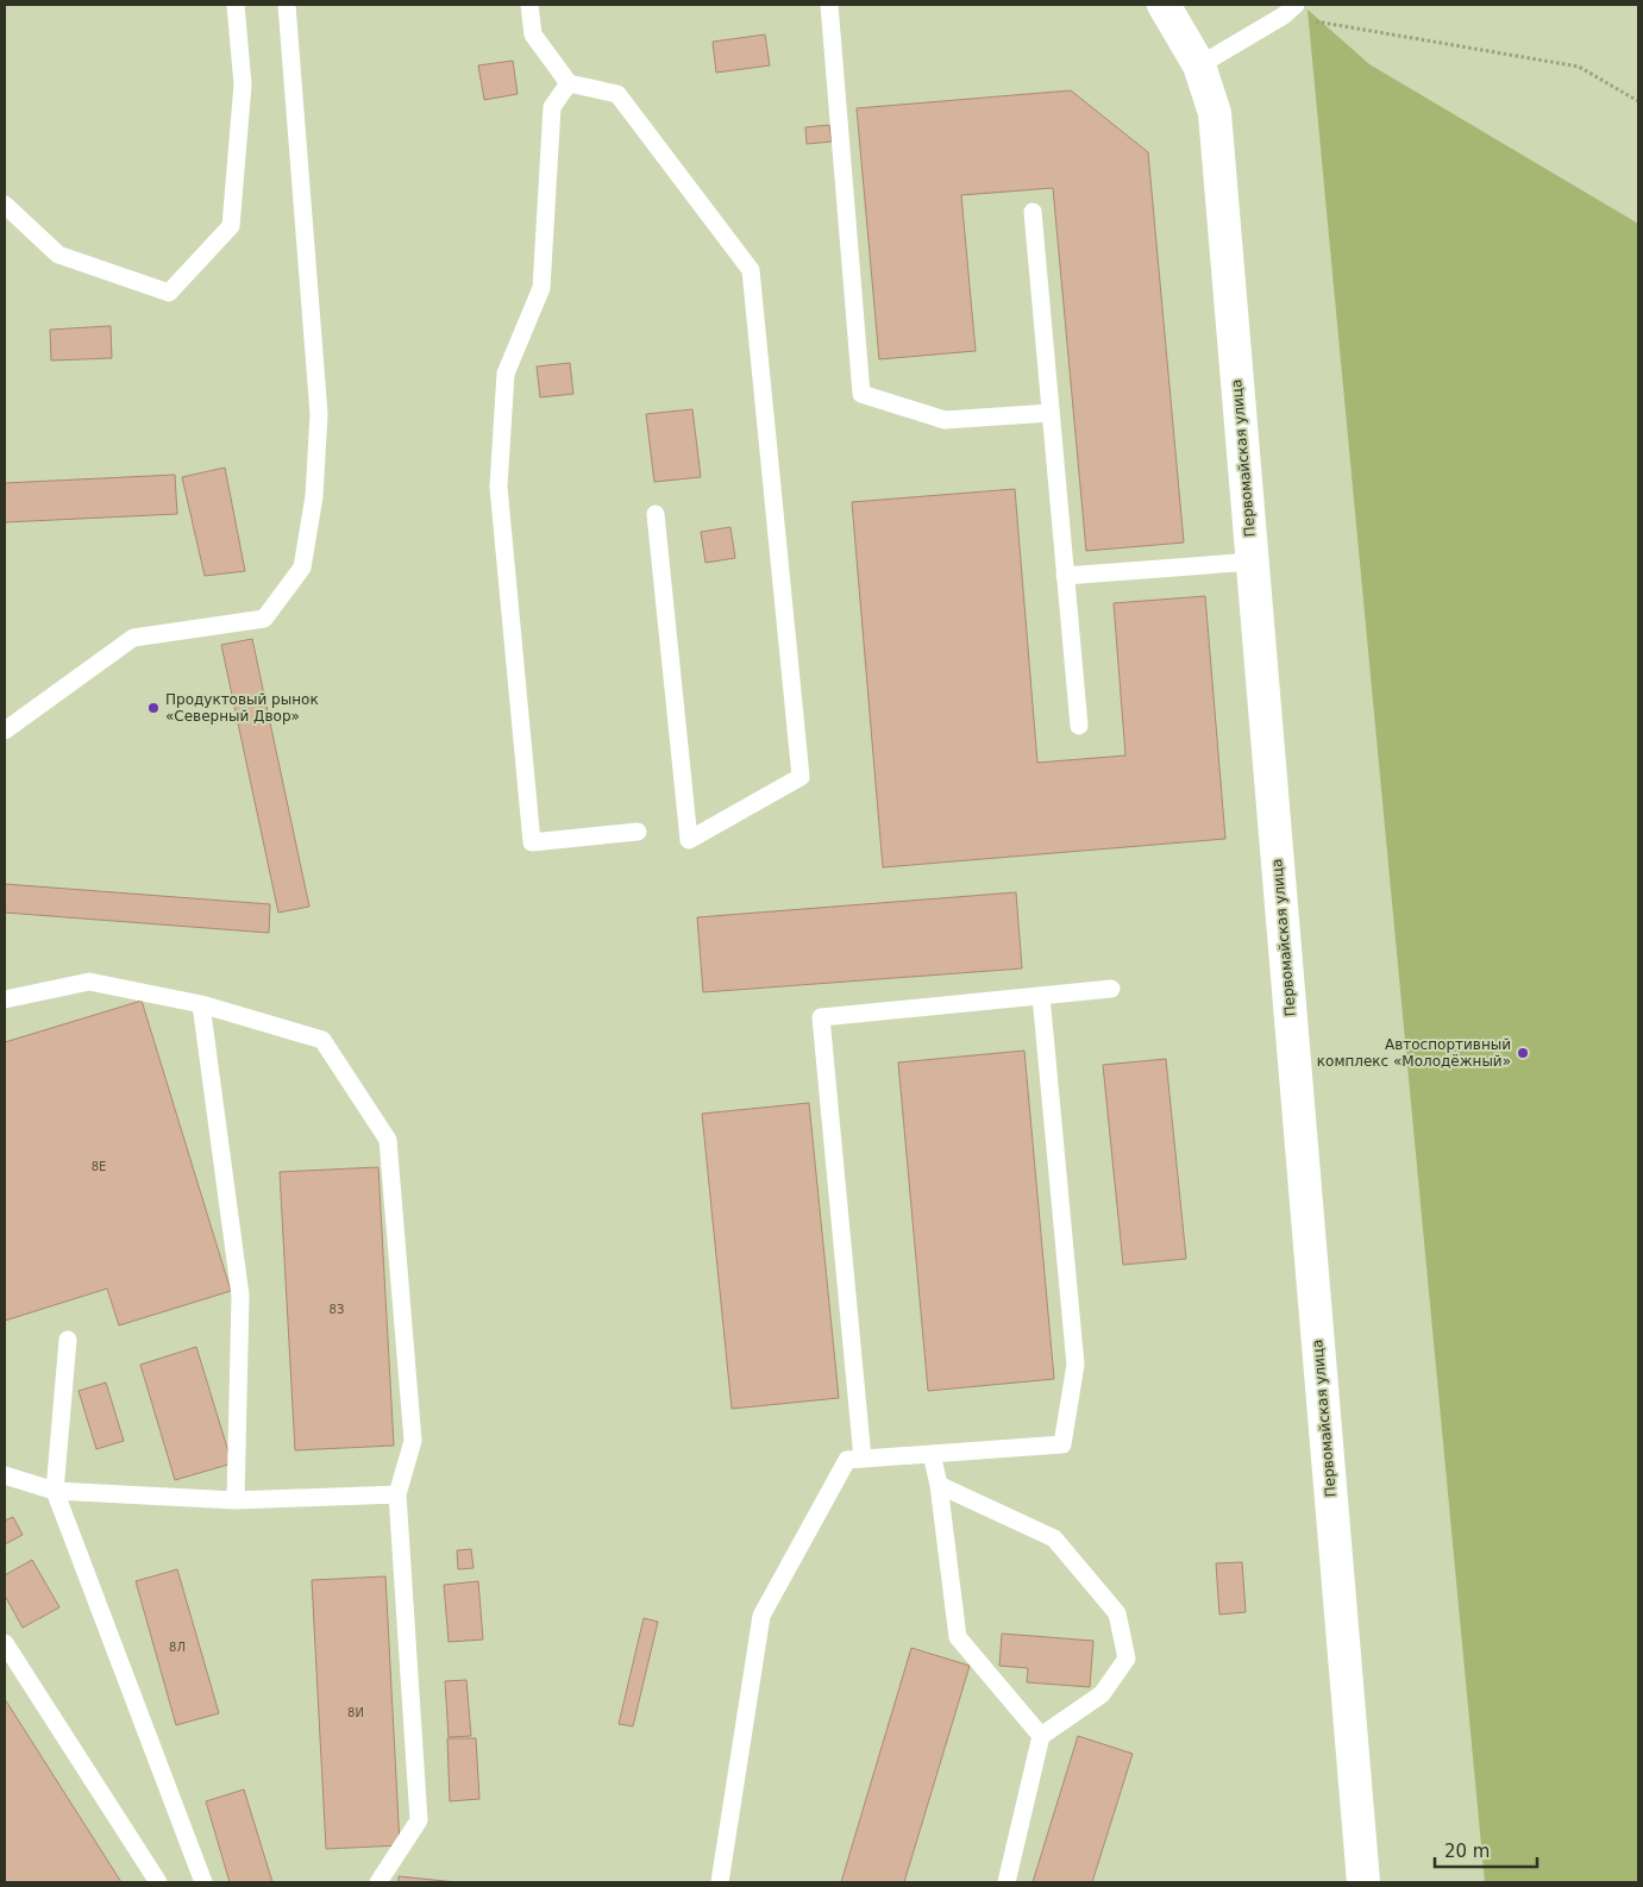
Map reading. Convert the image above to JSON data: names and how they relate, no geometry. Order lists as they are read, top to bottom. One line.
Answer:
{"streets":{"street":["Первомайская улица"]},"places":["Продуктовый рынок «Северный Двор»","Автоспортивный комплекс «Молодёжный»"],"house_numbers":["8Е","8З","8Л","8И"],"scale_bar":"20 m"}
